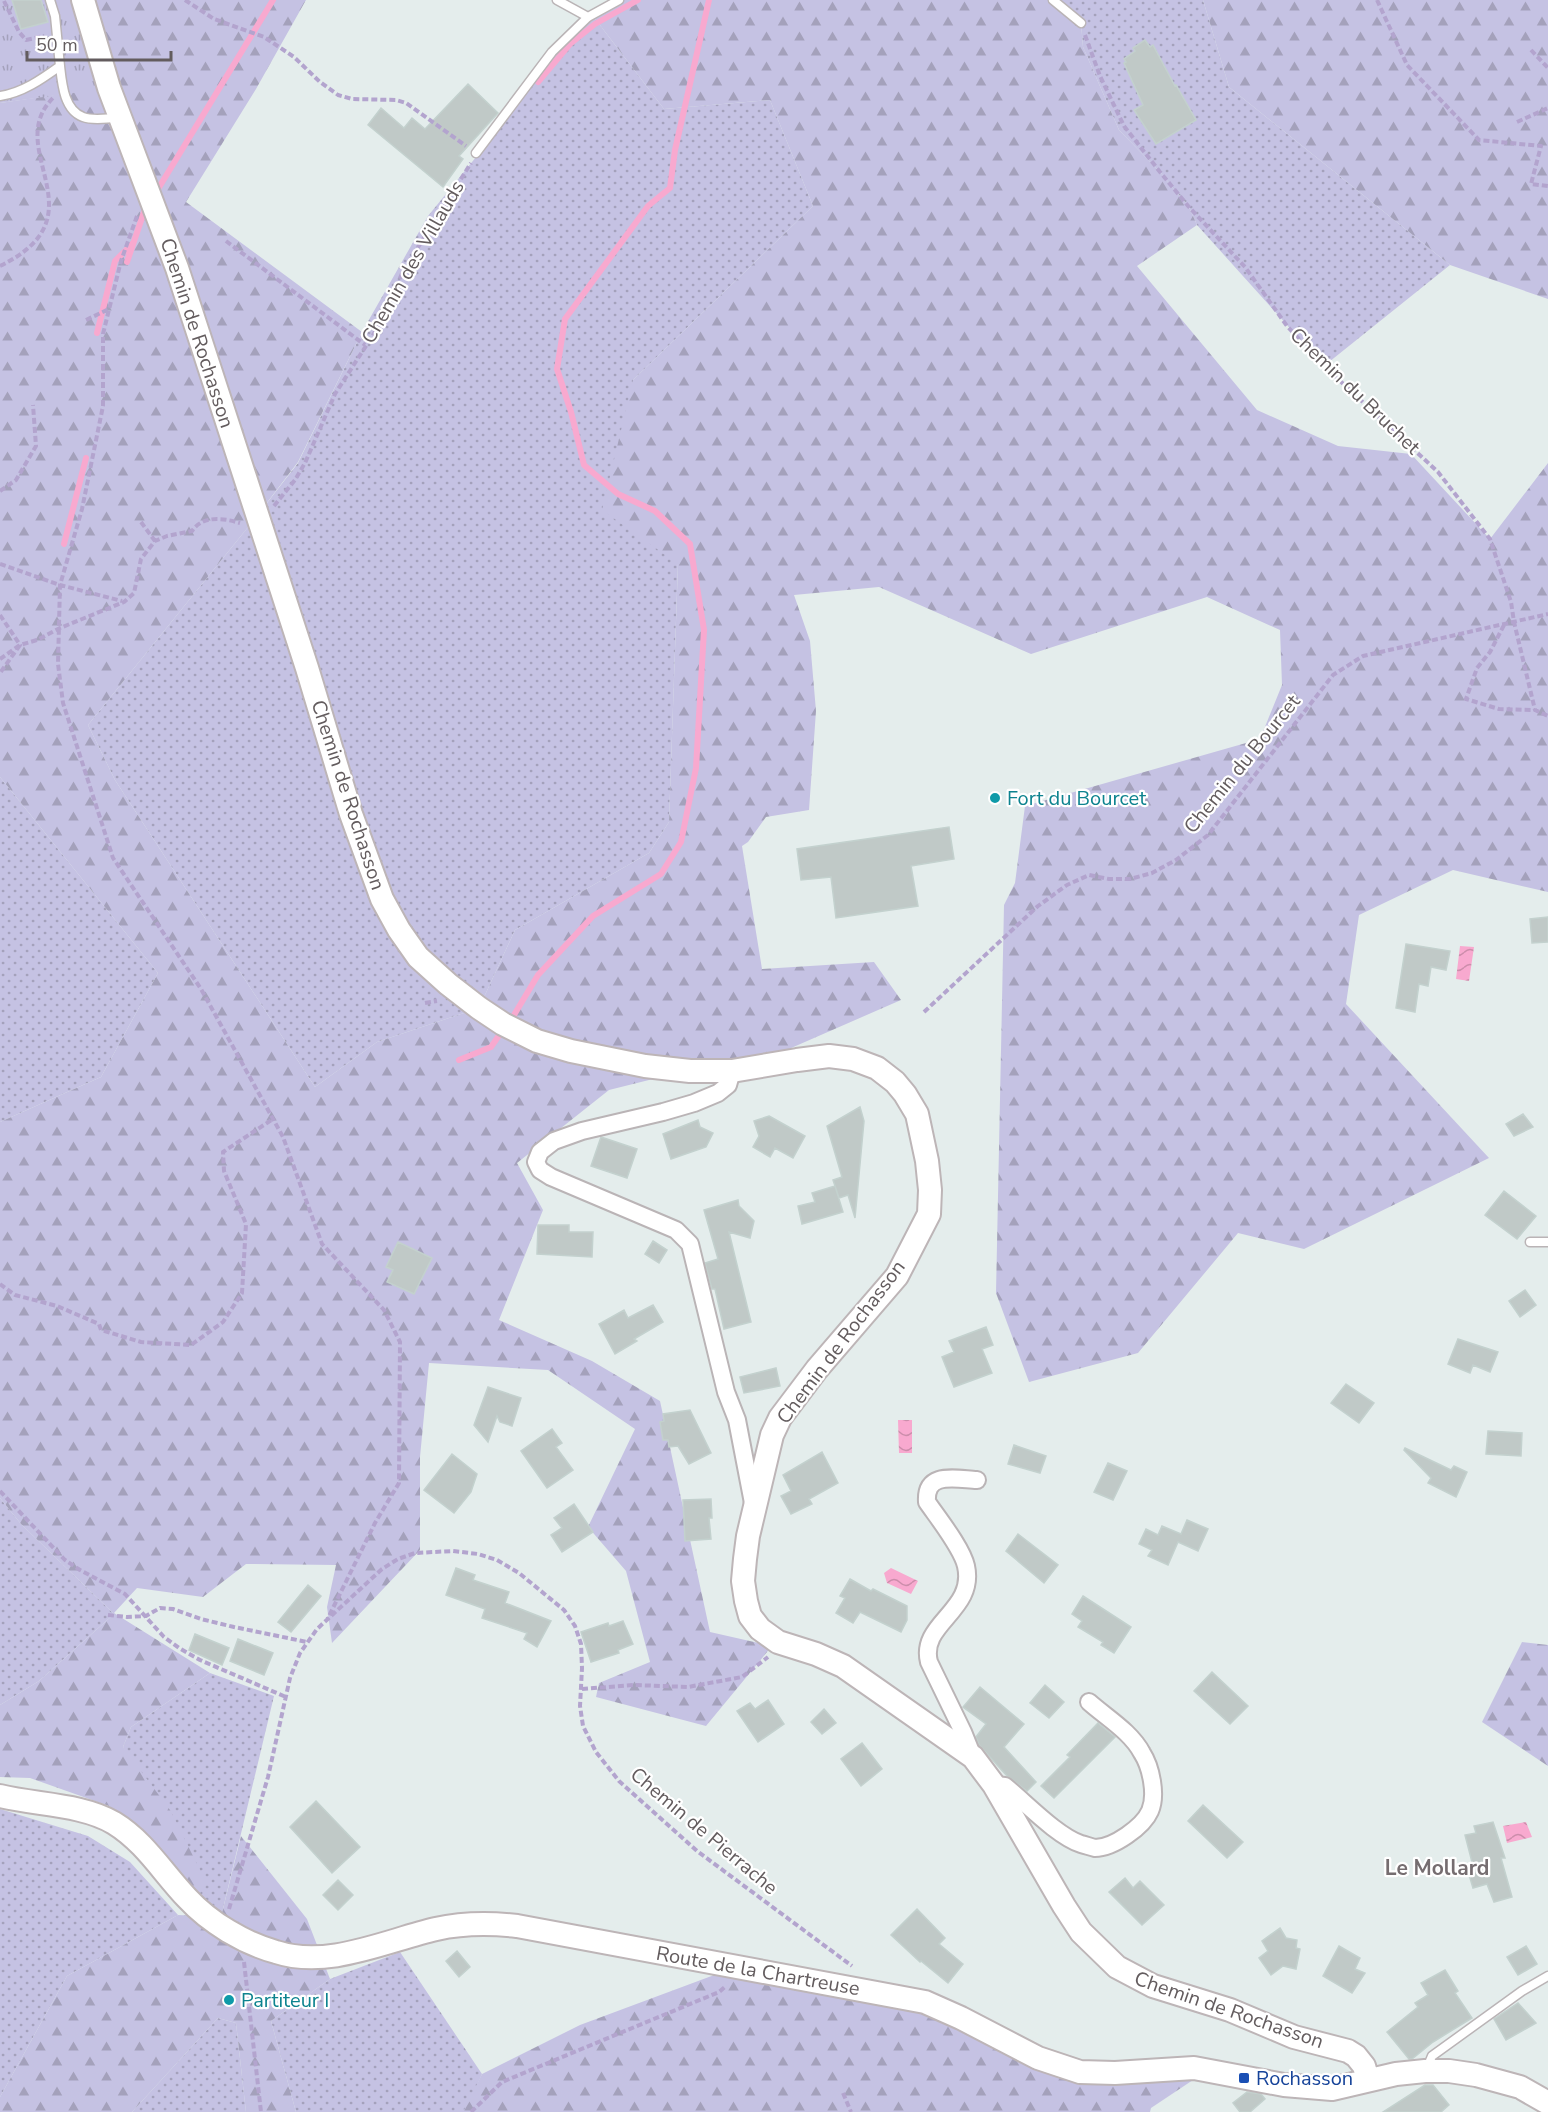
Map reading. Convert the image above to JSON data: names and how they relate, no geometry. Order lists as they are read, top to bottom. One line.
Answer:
{"streets":{"street":["Chemin de Rochasson","Route de la Chartreuse"],"path":["Chemin des Villauds","Chemin du Bruchet","Chemin du Bourcet","Chemin de Pierrache"]},"crossings":[["Chemin des Villauds","Chemin de Rochasson"],["Chemin de Rochasson","Route de la Chartreuse"],["Chemin du Bruchet","Chemin du Bourcet"],["Chemin de Pierrache","Route de la Chartreuse"]],"districts":["Le Mollard"],"places":{"other":["Fort du Bourcet","Partiteur I"],"transit":["Rochasson"]},"scale_bar":"50 m"}
